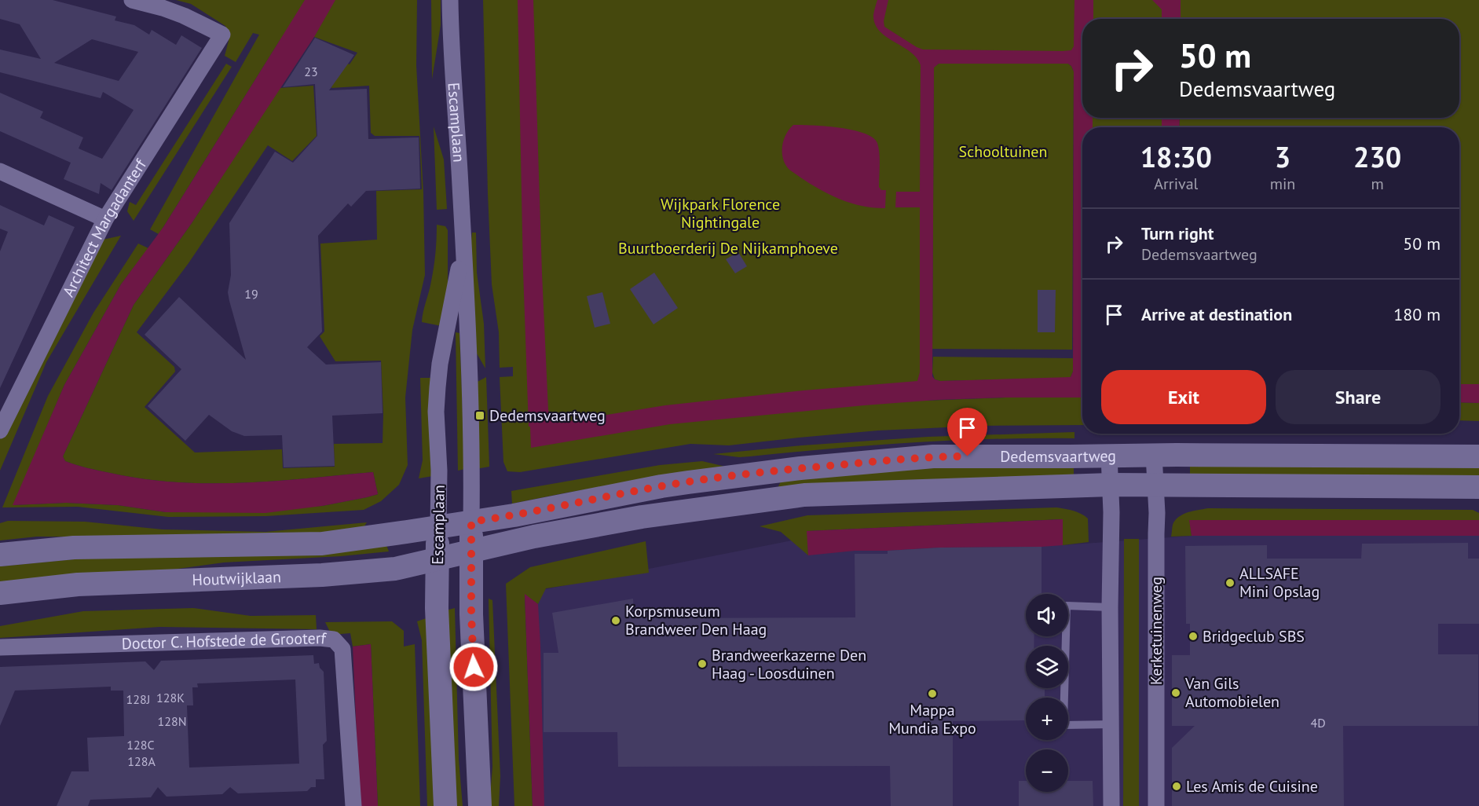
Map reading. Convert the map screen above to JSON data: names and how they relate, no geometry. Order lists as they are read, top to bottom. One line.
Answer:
{"streets":{"main road":["Escamplaan","Dedemsvaartweg","Houtwijklaan"],"street":["Architect Margadanterf","Kerketuinenweg","Doctor C. Hofstede de Grooterf"]},"crossings":[["Escamplaan","Dedemsvaartweg"],["Escamplaan","Houtwijklaan"],["Dedemsvaartweg","Houtwijklaan"],["Dedemsvaartweg","Kerketuinenweg"]],"parks":["Schooltuinen","Wijkpark Florence Nightingale","Buurtboerderij De Nijkamphoeve"],"places":{"transit":["Dedemsvaartweg"],"other":["ALLSAFE Mini Opslag","Korpsmuseum Brandweer Den Haag","Bridgeclub SBS","Brandweerkazerne Den Haag - Loosduinen","Van Gils Automobielen","Mappa Mundia Expo","Les Amis de Cuisine"]},"house_numbers":["23","19","128K","128J","128N","4D","128C","128A"],"page":{"turn":["50 m","Dedemsvaartweg"],"eta":["18:30","Arrival","3","min","230","m"],"list":[{"name":"Turn right","note":"Dedemsvaartweg","value":"50 m"},{"name":"Arrive at destination","value":"180 m"}],"buttons":["Exit","Share"],"map_buttons":["+","−"]}}
